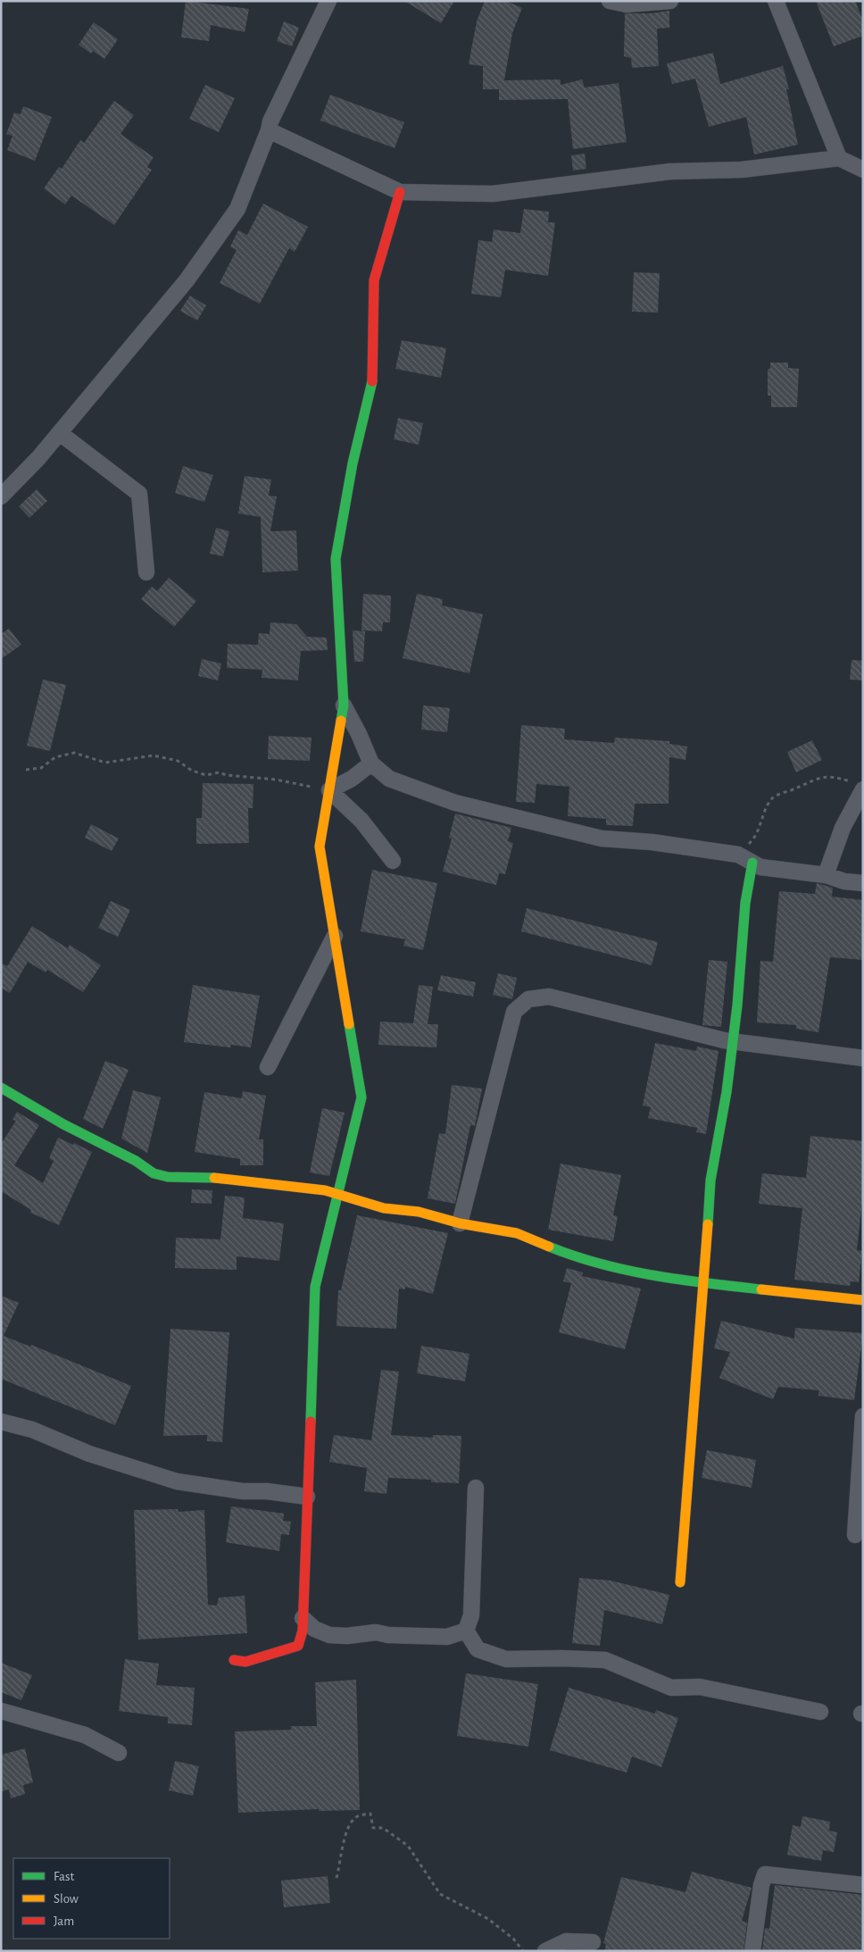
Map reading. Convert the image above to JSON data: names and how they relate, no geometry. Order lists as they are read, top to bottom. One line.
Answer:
{"legend":["Fast","Slow","Jam"]}
